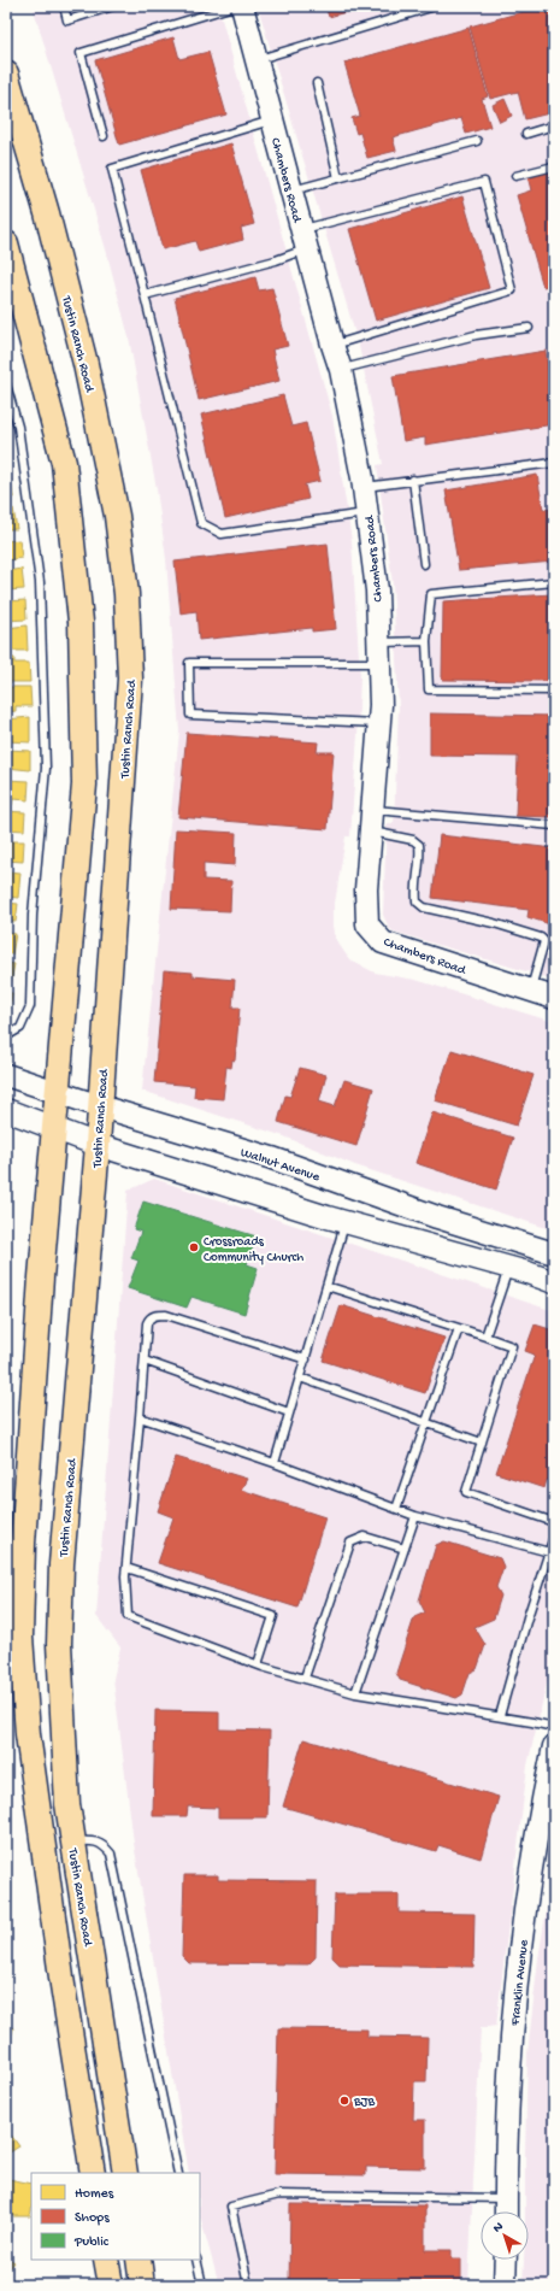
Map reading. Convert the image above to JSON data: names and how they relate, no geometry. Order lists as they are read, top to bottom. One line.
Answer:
{"streets":{"main road":["Tustin Ranch Road"],"street":["Chambers Road","Walnut Avenue","Franklin Avenue"]},"crossings":[["Tustin Ranch Road","Walnut Avenue"]],"places":["Crossroads Community Church","BJB"],"legend":["Homes","Shops","Public"],"north":"top left"}
